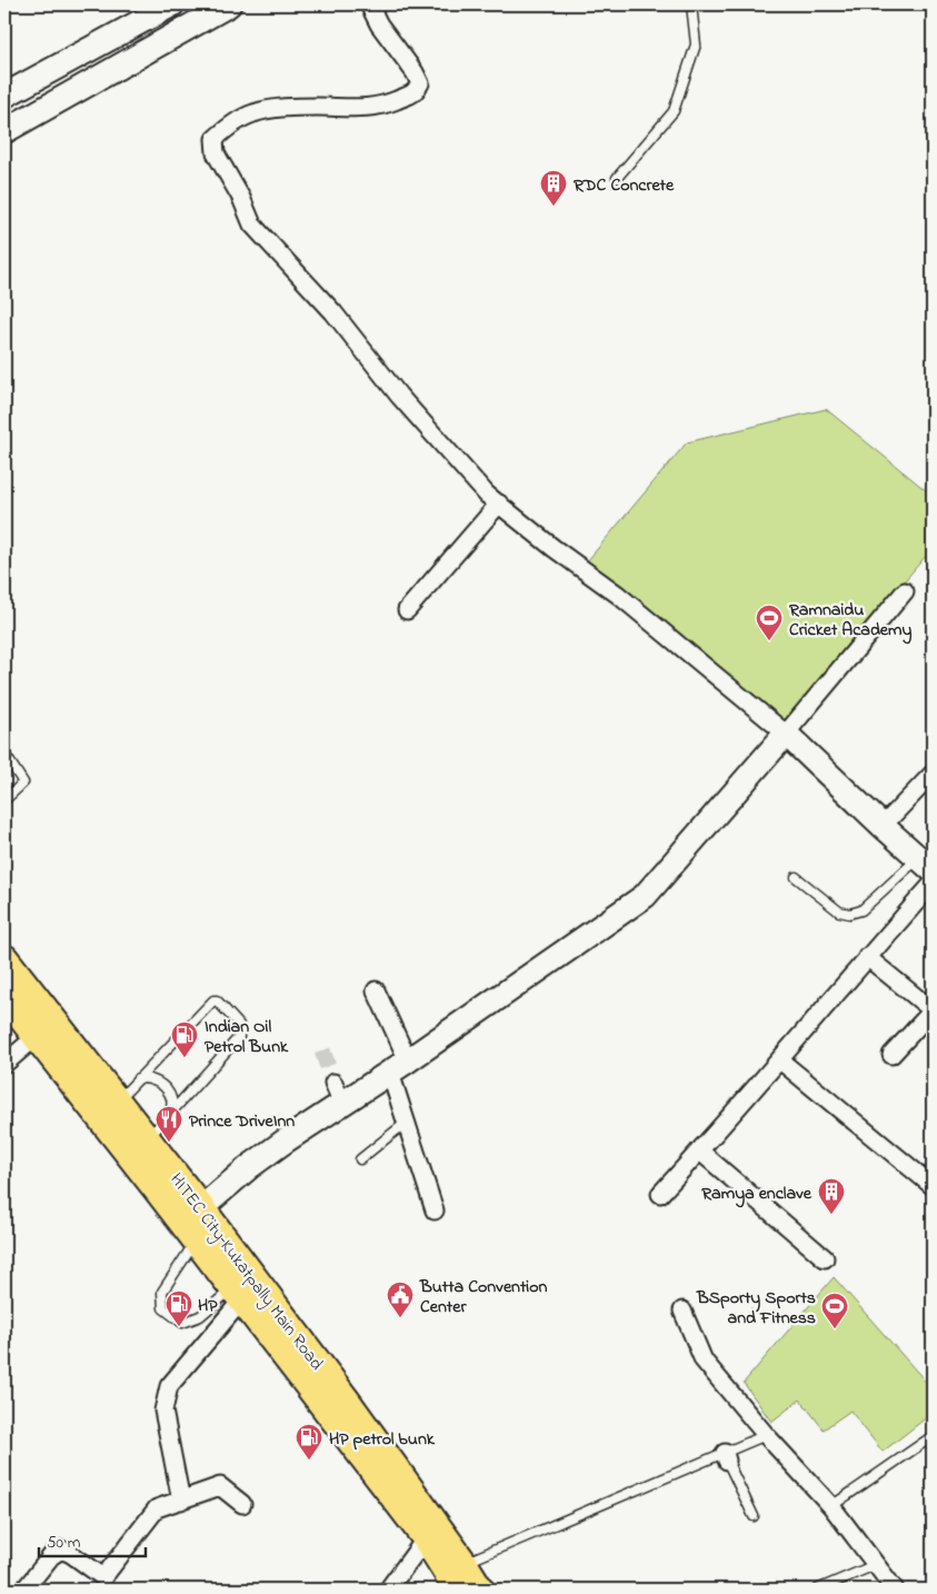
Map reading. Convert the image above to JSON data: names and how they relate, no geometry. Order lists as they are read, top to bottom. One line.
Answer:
{"streets":{"main road":["HITEC City–Kukatpally Main Road"]},"places":{"building":["RDC Concrete","Ramya enclave"],"sports":["Ramnaidu Cricket Academy","BSporty Sports and Fitness"],"fuel station":["Indian Oil Petrol Bunk","HP","HP petrol bunk"],"restaurant":["Prince DriveInn"],"public building":["Butta Convention Center"]},"scale_bar":"50 m"}
